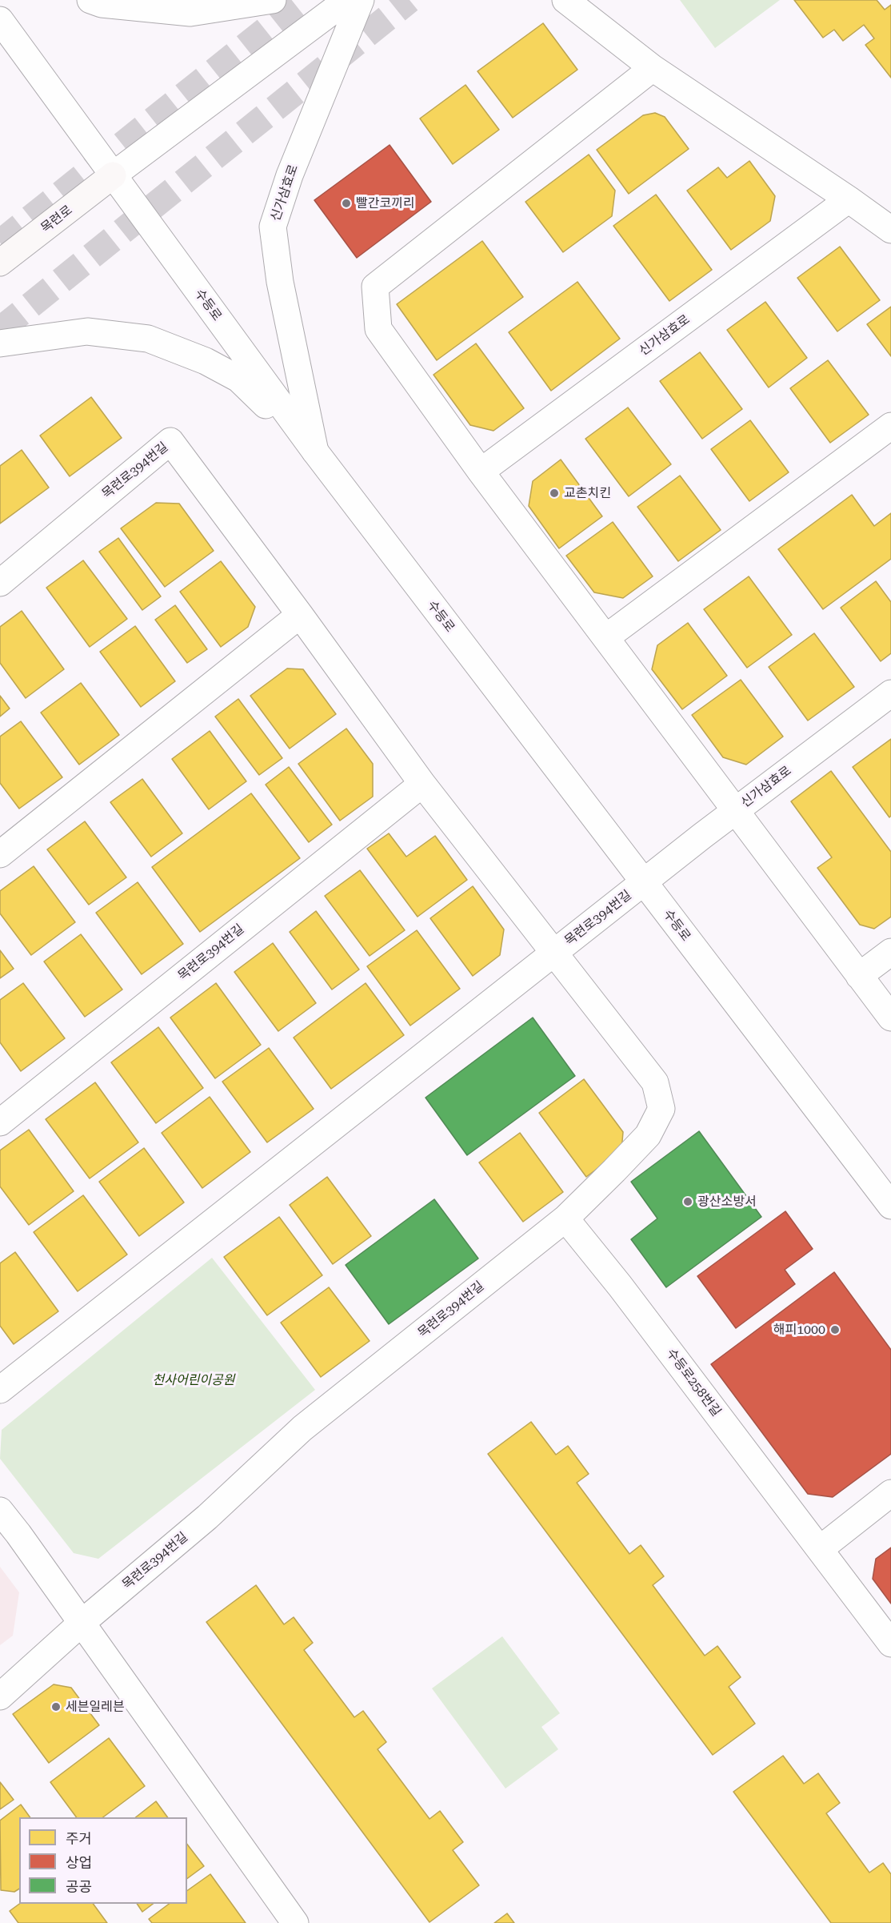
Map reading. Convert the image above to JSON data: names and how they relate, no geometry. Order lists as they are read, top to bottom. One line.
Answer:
{"streets":{"main road":["목련로"],"street":["신가삼효로","수등로","목련로394번길","수등로258번길"]},"crossings":[["신가삼효로","수등로"],["신가삼효로","목련로394번길"],["목련로","수등로"],["수등로","목련로394번길"],["목련로394번길","수등로258번길"]],"parks":["천사어린이공원"],"places":["빨간코끼리","교촌치킨","광산소방서","해피1000","세븐일레븐"],"legend":["주거","상업","공공"]}
